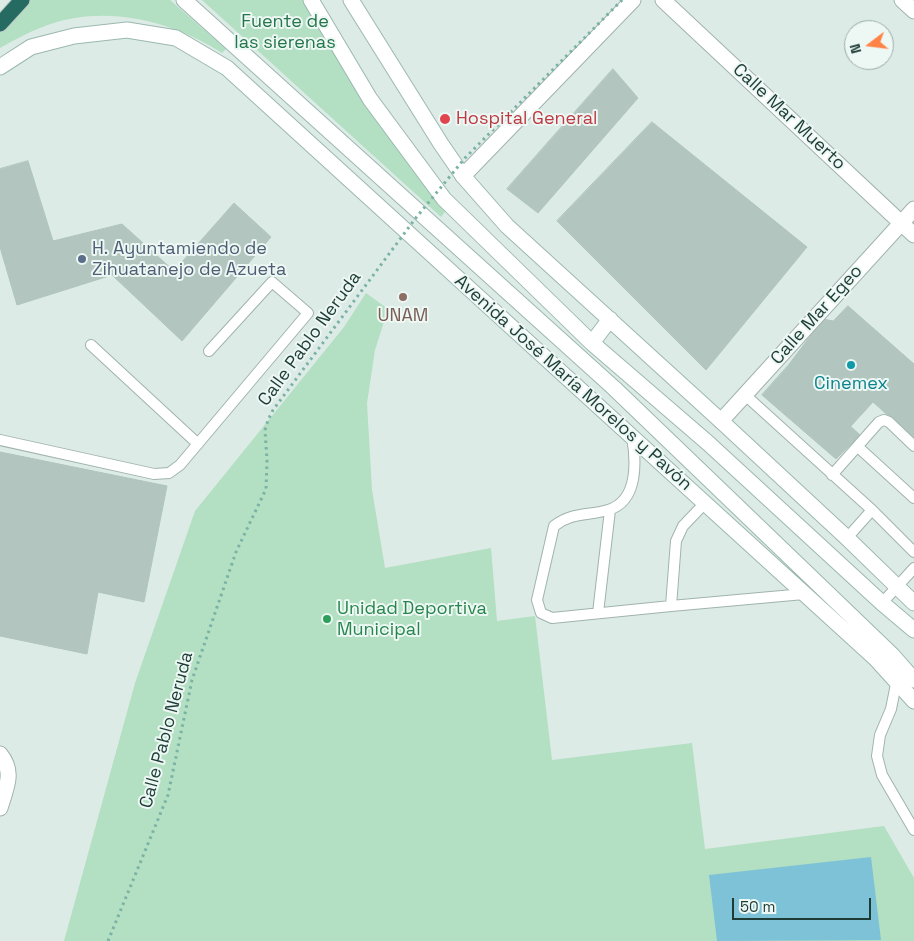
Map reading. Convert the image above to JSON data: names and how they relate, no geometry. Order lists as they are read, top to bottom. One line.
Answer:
{"streets":{"main road":["Calle Mar Muerto","Calle Mar Egeo","Avenida José María Morelos y Pavón"],"path":["Calle Pablo Neruda"]},"crossings":[["Calle Mar Muerto","Calle Mar Egeo"]],"parks":["Fuente de las sierenas"],"places":["Hospital General","H. Ayuntamiendo de Zihuatanejo de Azueta","UNAM","Cinemex","Unidad Deportiva Municipal"],"scale_bar":"50 m","north":"left"}
